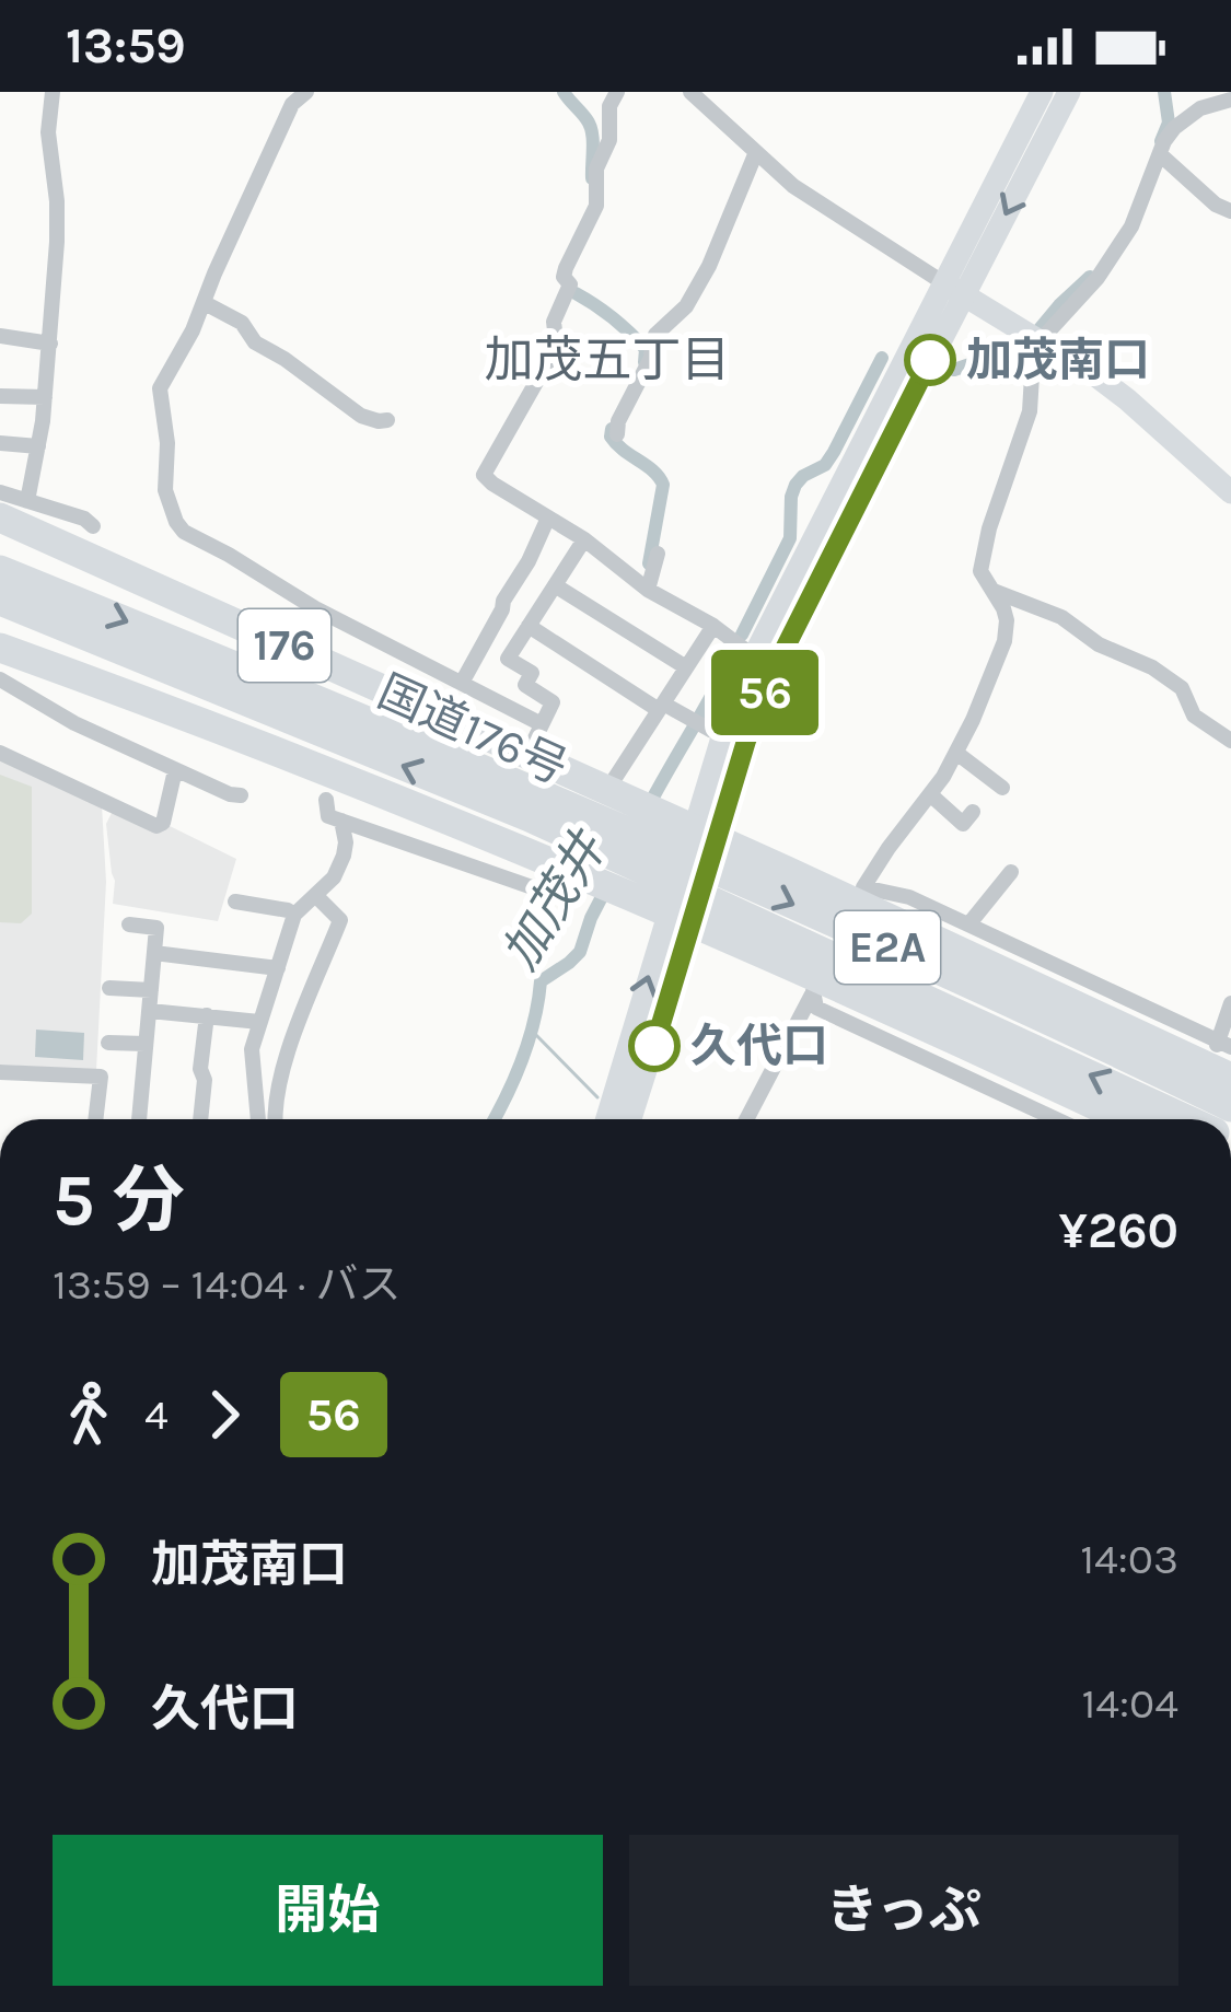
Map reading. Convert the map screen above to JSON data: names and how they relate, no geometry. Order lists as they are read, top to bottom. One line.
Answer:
{"streets":{"highway":["176","国道176号","E2A"]},"crossings":[["国道176号","E2A"]],"districts":["加茂五丁目"],"water":["加茂井"],"places":["加茂南口","久代口"],"lines":["bus line 56"],"page":{"status":"13:59","on_map":"56","heading":["5 分","13:59 – 14:04 · バス","¥260"],"legs":["4","56"],"list":[{"name":"加茂南口","value":"14:03"},{"name":"久代口","value":"14:04"}],"buttons":["開始","きっぷ"]}}
